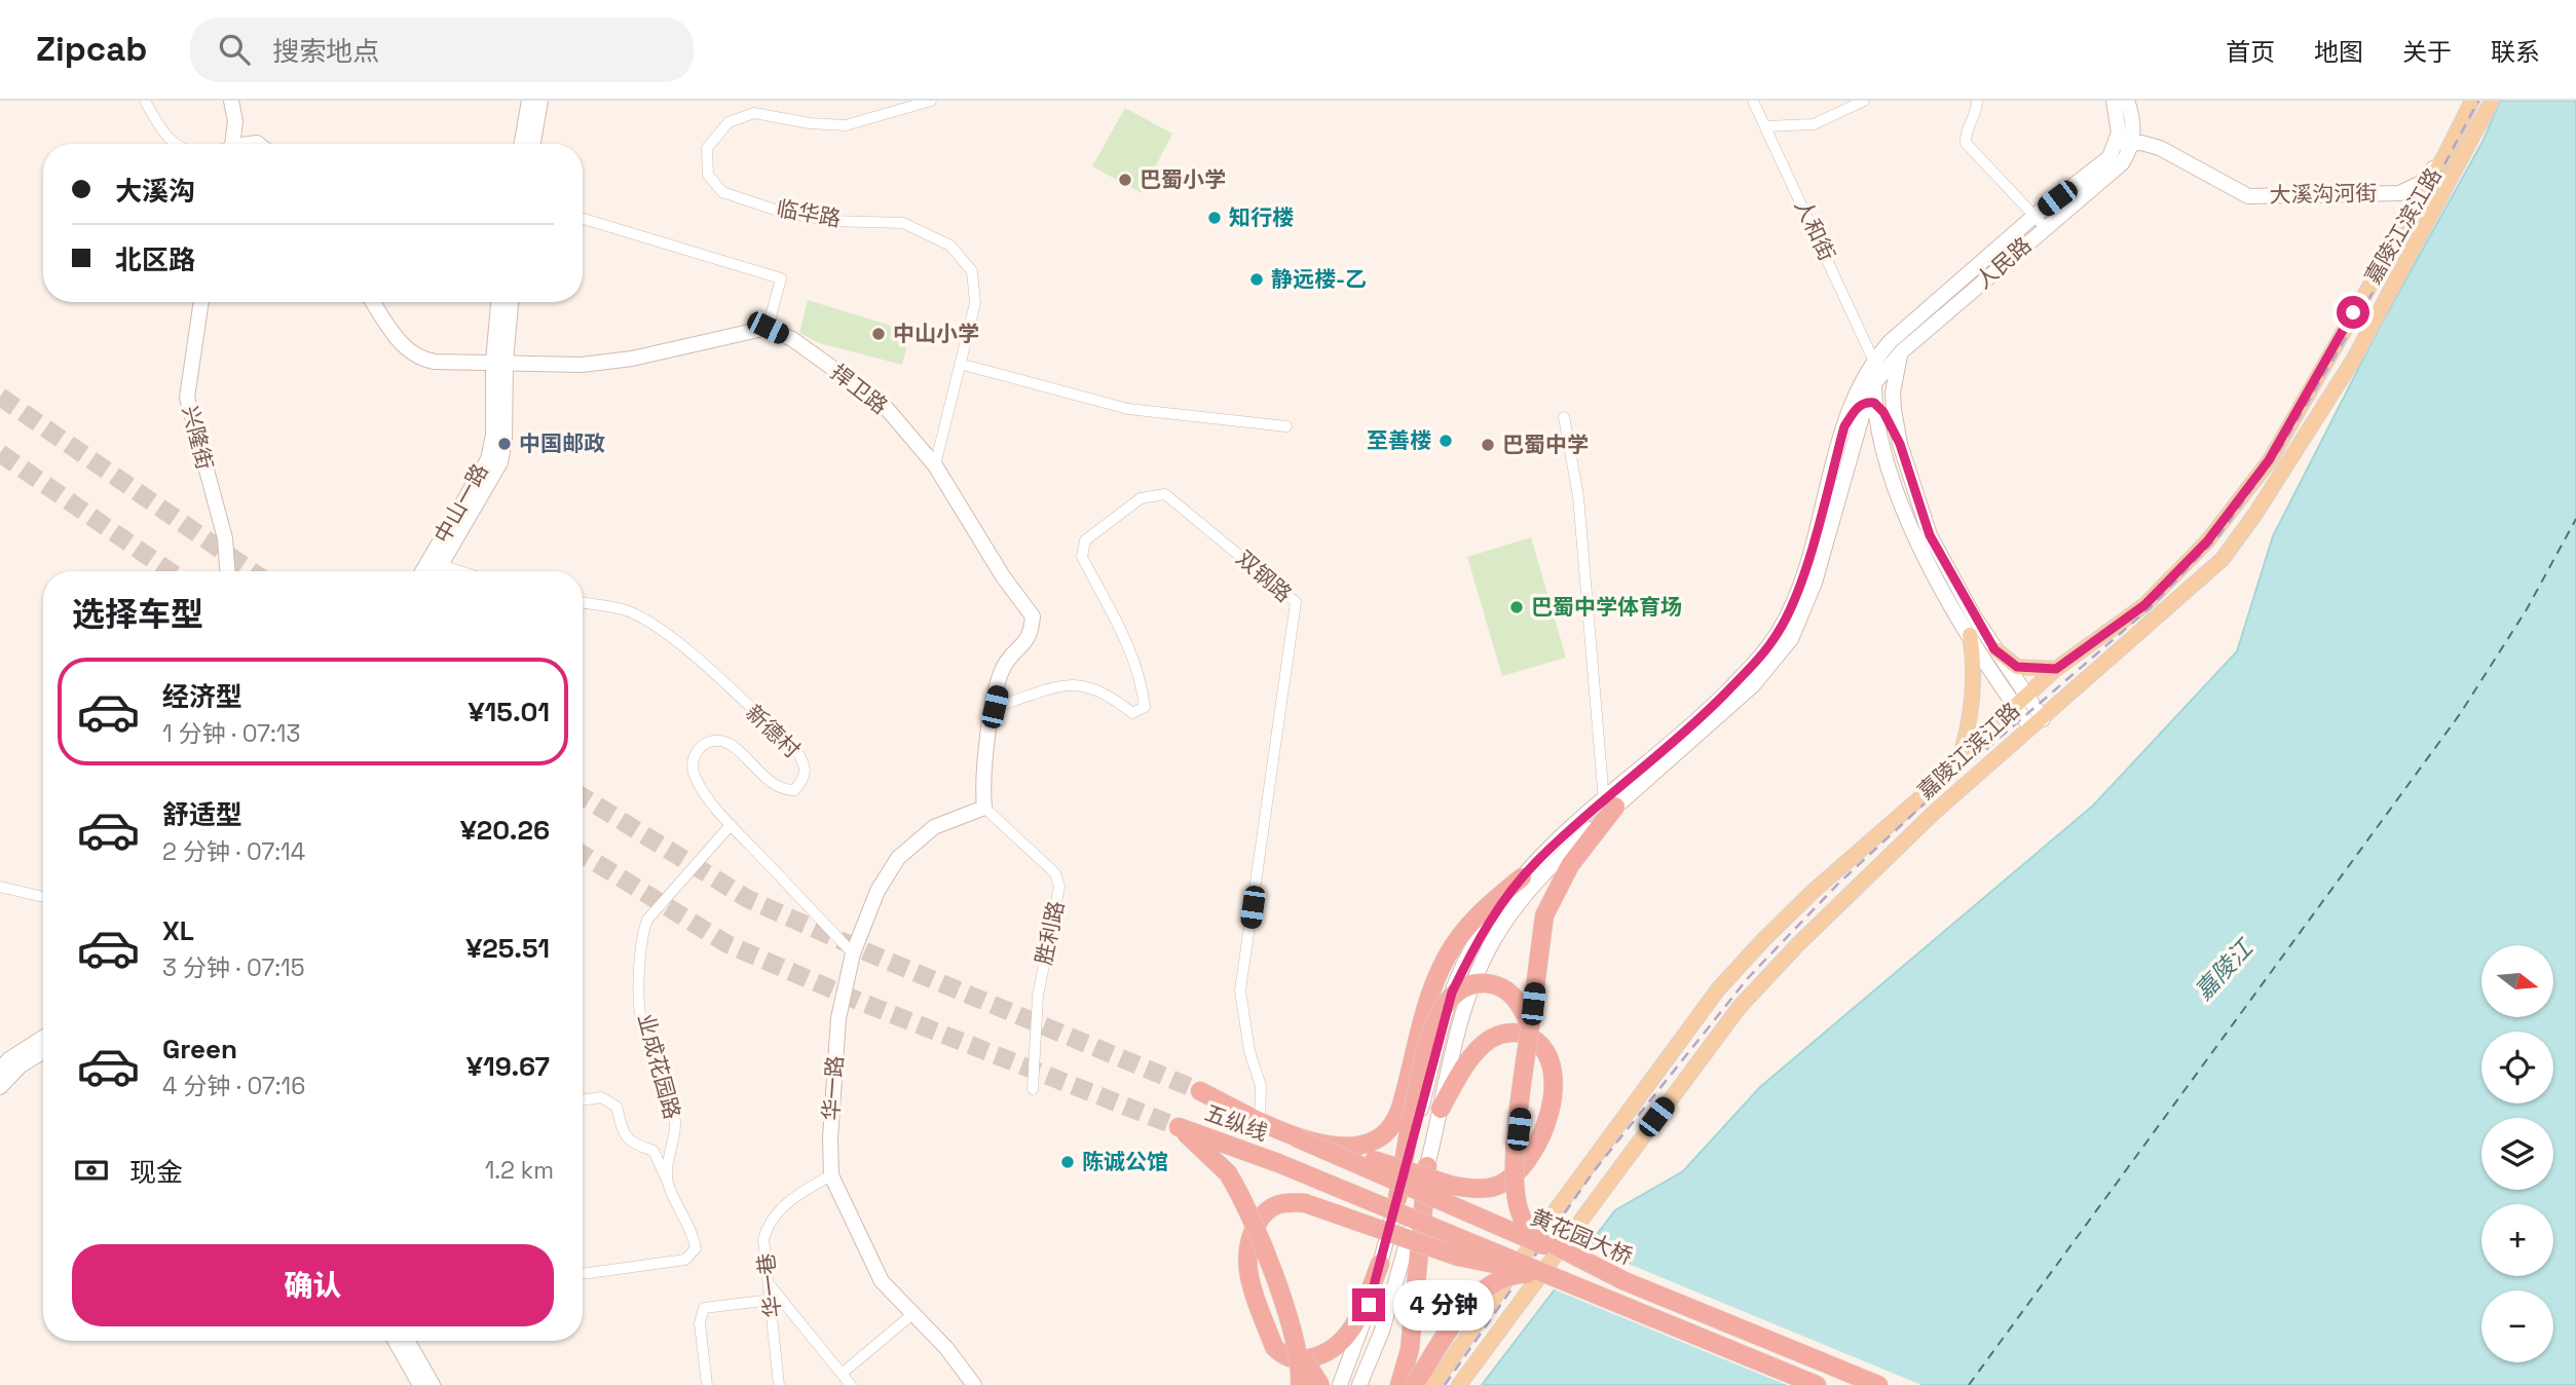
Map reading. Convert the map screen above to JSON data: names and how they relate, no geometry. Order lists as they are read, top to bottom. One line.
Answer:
{"streets":{"highway":["五纵线","黄花园大桥"],"main road":["大溪沟河街","嘉陵江滨江路","人民路","捍卫路","兴隆街","中山一路","华一路"],"street":["临华路","人和街","双钢路","新德村","胜利路","业成花园路","华一巷"]},"crossings":[["大溪沟河街","嘉陵江滨江路"],["大溪沟河街","人民路"],["临华路","捍卫路"],["人和街","人民路"],["捍卫路","双钢路"],["捍卫路","胜利路"],["捍卫路","华一路"],["双钢路","五纵线"],["双钢路","黄花园大桥"],["新德村","业成花园路"],["新德村","华一路"],["胜利路","华一路"],["华一路","华一巷"],["五纵线","黄花园大桥"]],"water":["嘉陵江"],"places":["巴蜀小学","知行楼","静远楼-乙","中山小学","至善楼","中国邮政","巴蜀中学","巴蜀中学体育场","陈诚公馆"],"north":"right","page":{"header":"Zipcab","search":"搜索地点","nav":["首页","地图","关于","联系"],"banner":["大溪沟","北区路"],"heading":"选择车型","list":[{"name":"经济型","note":"1 分钟 · 07:13","value":"¥15.01"},{"name":"舒适型","note":"2 分钟 · 07:14","value":"¥20.26"},{"name":"XL","note":"3 分钟 · 07:15","value":"¥25.51"},{"name":"Green","note":"4 分钟 · 07:16","value":"¥19.67"}],"map_buttons":["+","−"],"pay":["现金","1.2 km"],"buttons":"确认","bubble":"4 分钟"}}
